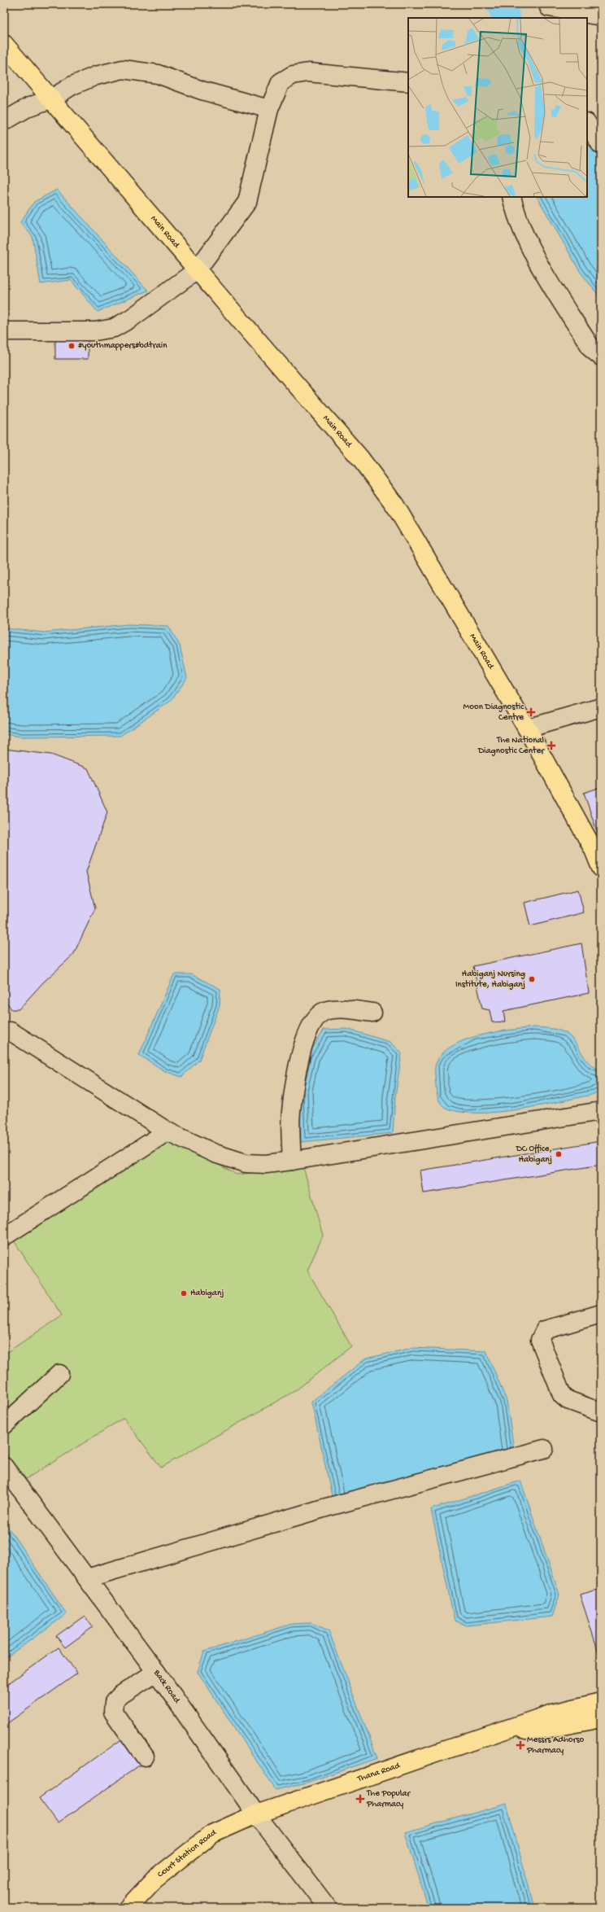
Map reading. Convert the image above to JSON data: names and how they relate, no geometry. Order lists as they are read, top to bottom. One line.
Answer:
{"streets":{"main road":["Main Road","Thana Road","Court Station Road"],"street":["Back Road"]},"crossings":[["Back Road","Thana Road"],["Back Road","Court Station Road"],["Thana Road","Court Station Road"]],"places":{"other":["#youthmappers#bdtrain","Habiganj Nursing Institute, Habiganj","DC Office, Habiganj","Habiganj"],"health":["Moon Diagnostic Centre","The National Diagnostic Center","Messrs Adhorso Pharmacy","The Popular Pharmacy"]}}
